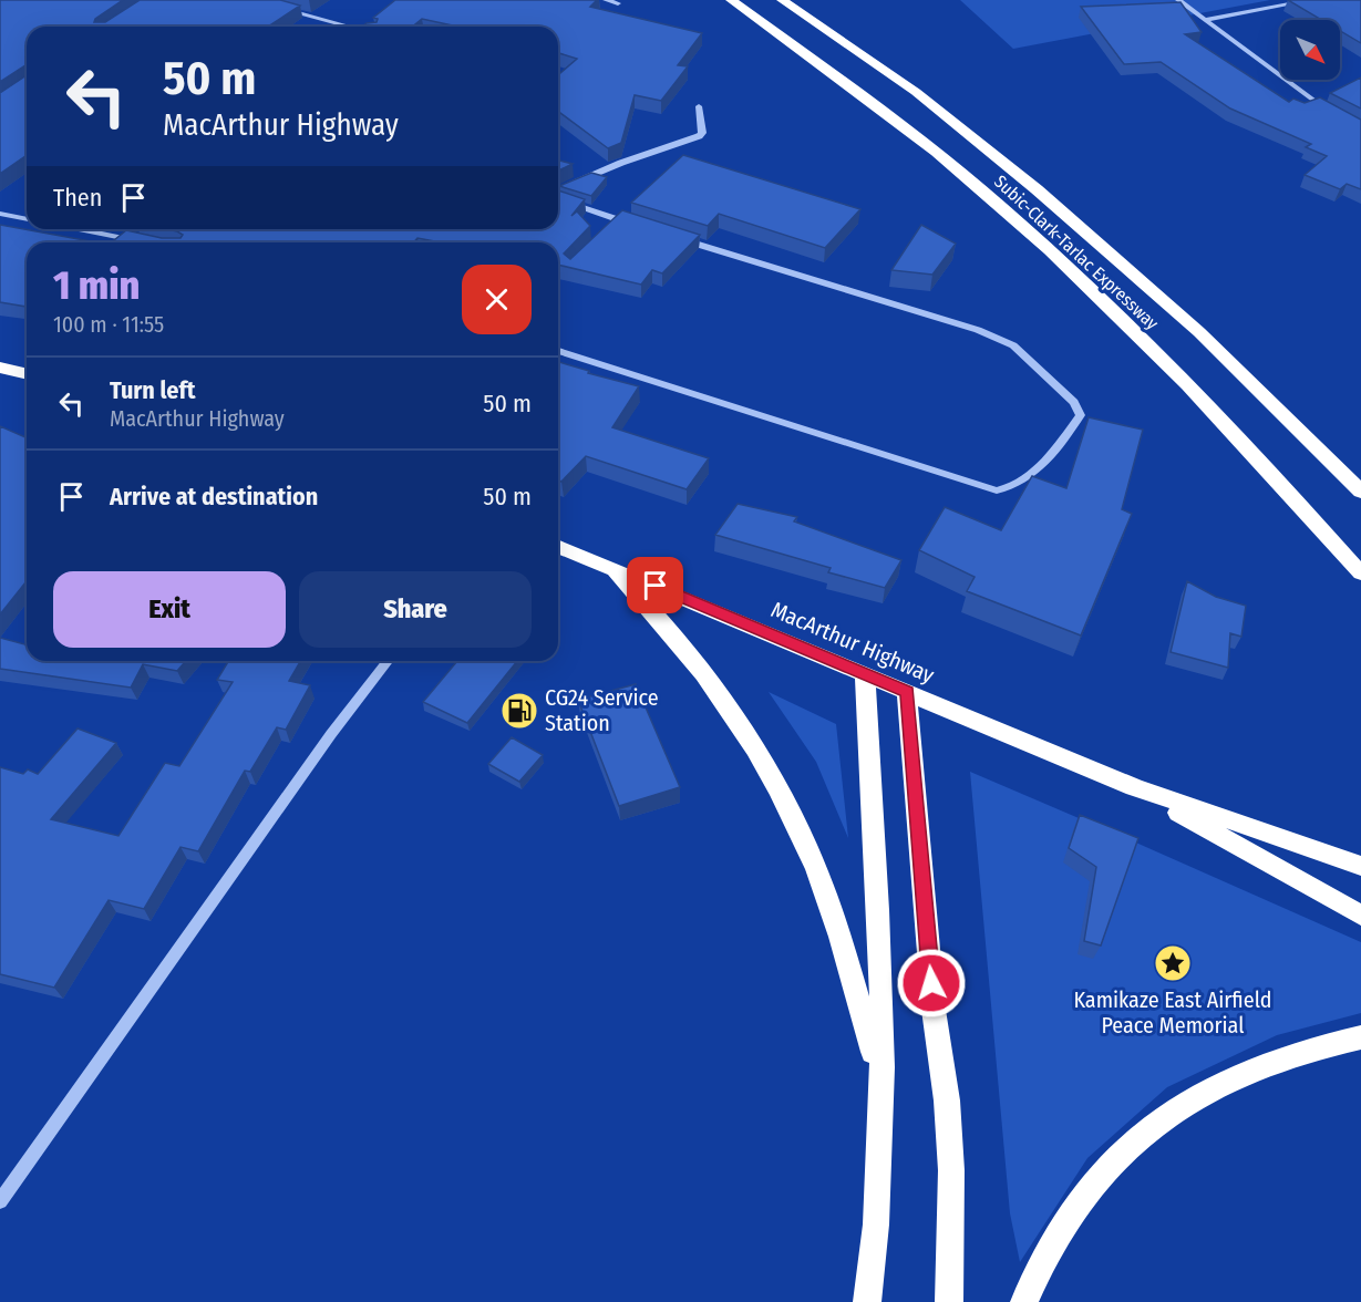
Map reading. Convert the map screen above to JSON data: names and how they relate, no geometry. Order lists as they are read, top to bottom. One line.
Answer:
{"streets":{"highway":["Subic-Clark-Tarlac Expressway","MacArthur Highway"]},"places":{"fuel station":["CG24 Service Station"],"place":["Kamikaze East Airfield Peace Memorial"]},"north":"bottom right","page":{"turn":["50 m","MacArthur Highway"],"then":"Then","heading":["1 min","100 m · 11:55"],"list":[{"name":"Turn left","note":"MacArthur Highway","value":"50 m"},{"name":"Arrive at destination","value":"50 m"}],"buttons":["Exit","Share"]}}
